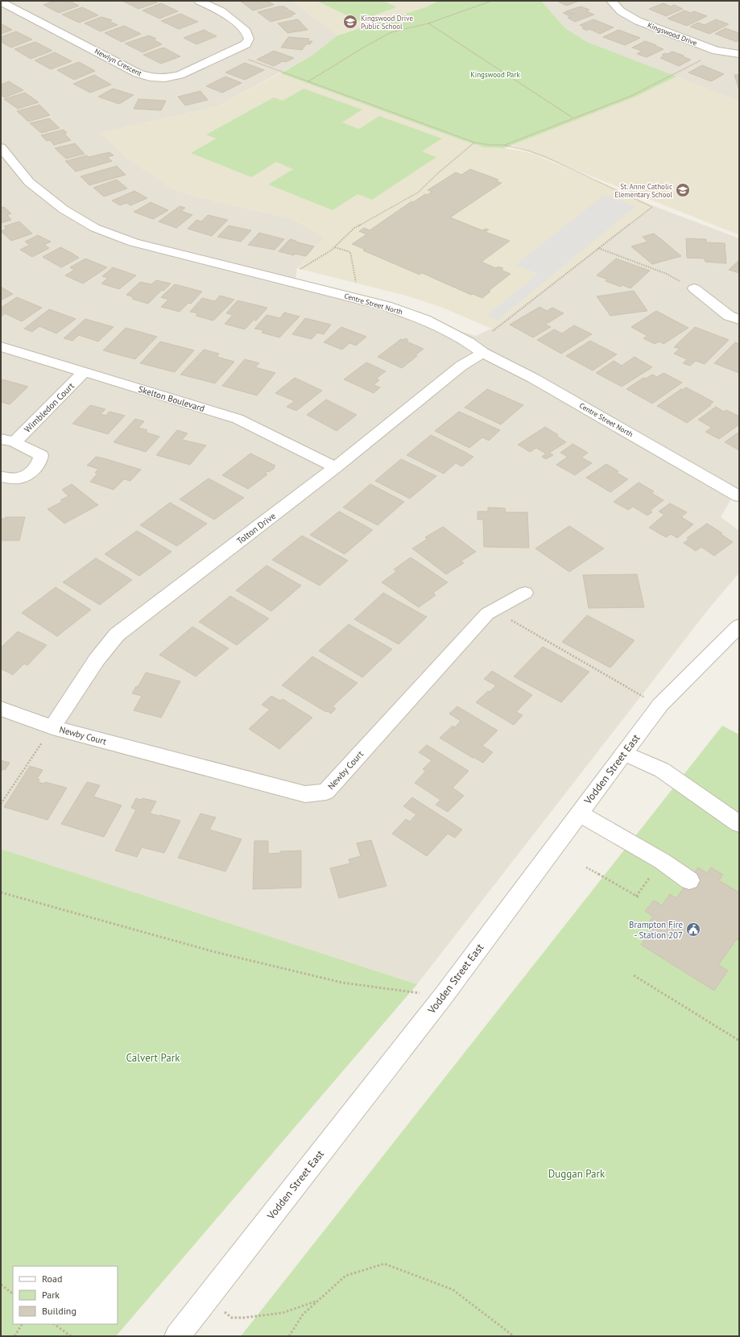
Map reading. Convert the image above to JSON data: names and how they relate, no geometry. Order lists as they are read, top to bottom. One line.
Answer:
{"streets":{"street":["Kingswood Drive","Newlyn Crescent","Centre Street North","Skelton Boulevard","Wimbledon Court","Tolton Drive","Newby Court","Vodden Street East"]},"crossings":[["Centre Street North","Tolton Drive"],["Skelton Boulevard","Wimbledon Court"],["Skelton Boulevard","Tolton Drive"],["Tolton Drive","Newby Court"]],"parks":["Kingswood Park","Calvert Park","Duggan Park"],"places":{"school or university":["Kingswood Drive Public School","St. Anne Catholic Elementary School"],"public building":["Brampton Fire - Station 207"]},"legend":["Road","Park","Building"]}
